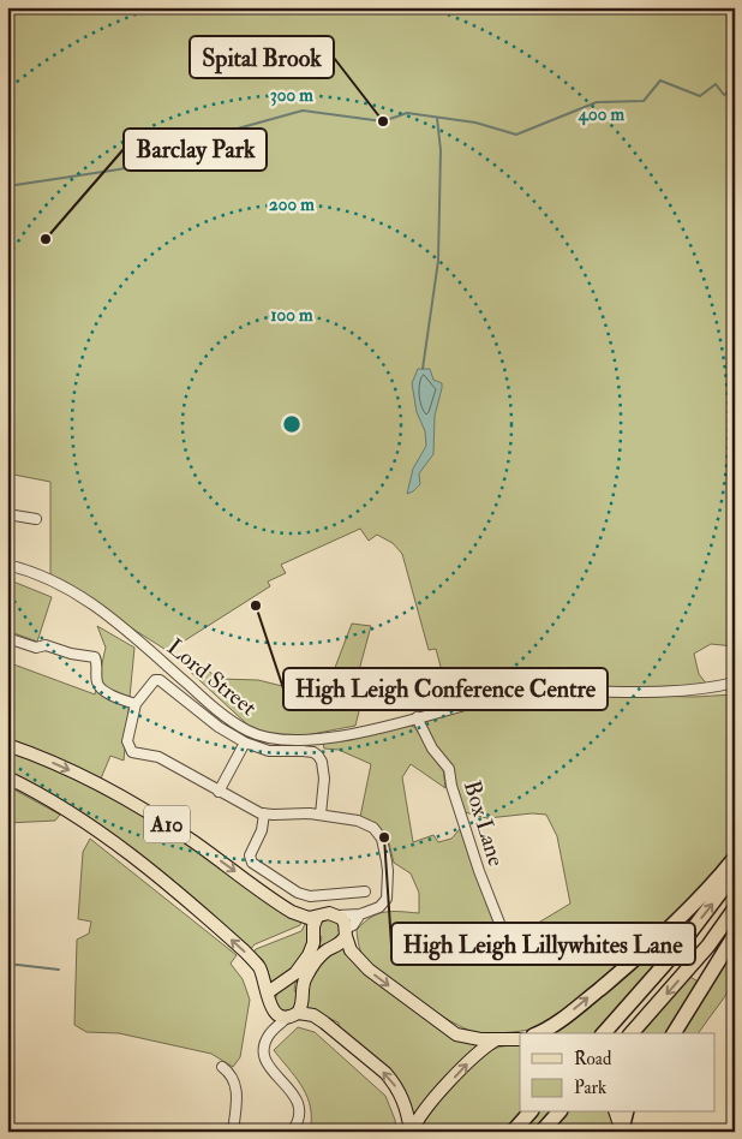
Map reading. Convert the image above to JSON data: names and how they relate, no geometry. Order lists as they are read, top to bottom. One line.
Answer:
{"streets":{"main road":["A10"],"street":["Lord Street","Box Lane"]},"crossings":[["Lord Street","Box Lane"]],"places":["Spital Brook","Barclay Park","High Leigh Conference Centre","High Leigh Lillywhites Lane"],"legend":["Road","Park"],"rings":["300 m","400 m","200 m","100 m"]}
